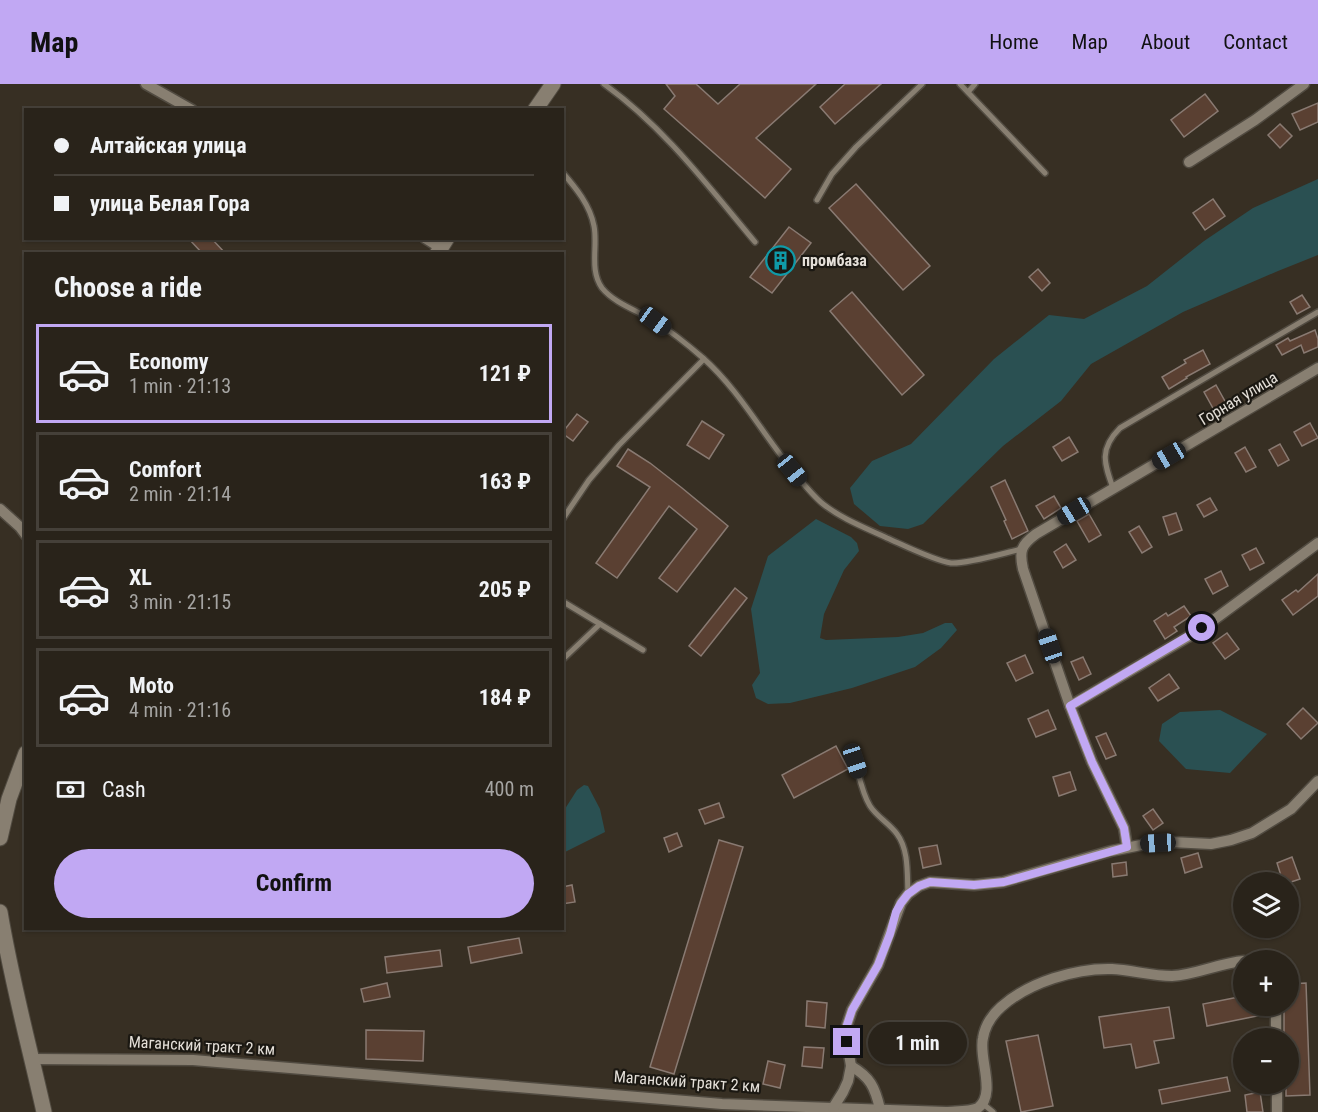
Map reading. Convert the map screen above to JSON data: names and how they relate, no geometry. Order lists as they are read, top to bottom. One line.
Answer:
{"streets":{"street":["Горная улица","Маганский тракт 2 км"]},"places":{"building":["промбаза"]},"page":{"header":"Map","nav":["Home","Map","About","Contact"],"banner":["Алтайская улица","улица Белая Гора"],"heading":"Choose a ride","list":[{"name":"Economy","note":"1 min · 21:13","value":"121 ₽"},{"name":"Comfort","note":"2 min · 21:14","value":"163 ₽"},{"name":"XL","note":"3 min · 21:15","value":"205 ₽"},{"name":"Moto","note":"4 min · 21:16","value":"184 ₽"}],"pay":["Cash","400 m"],"buttons":"Confirm","map_buttons":["+","−"],"bubble":"1 min"}}
